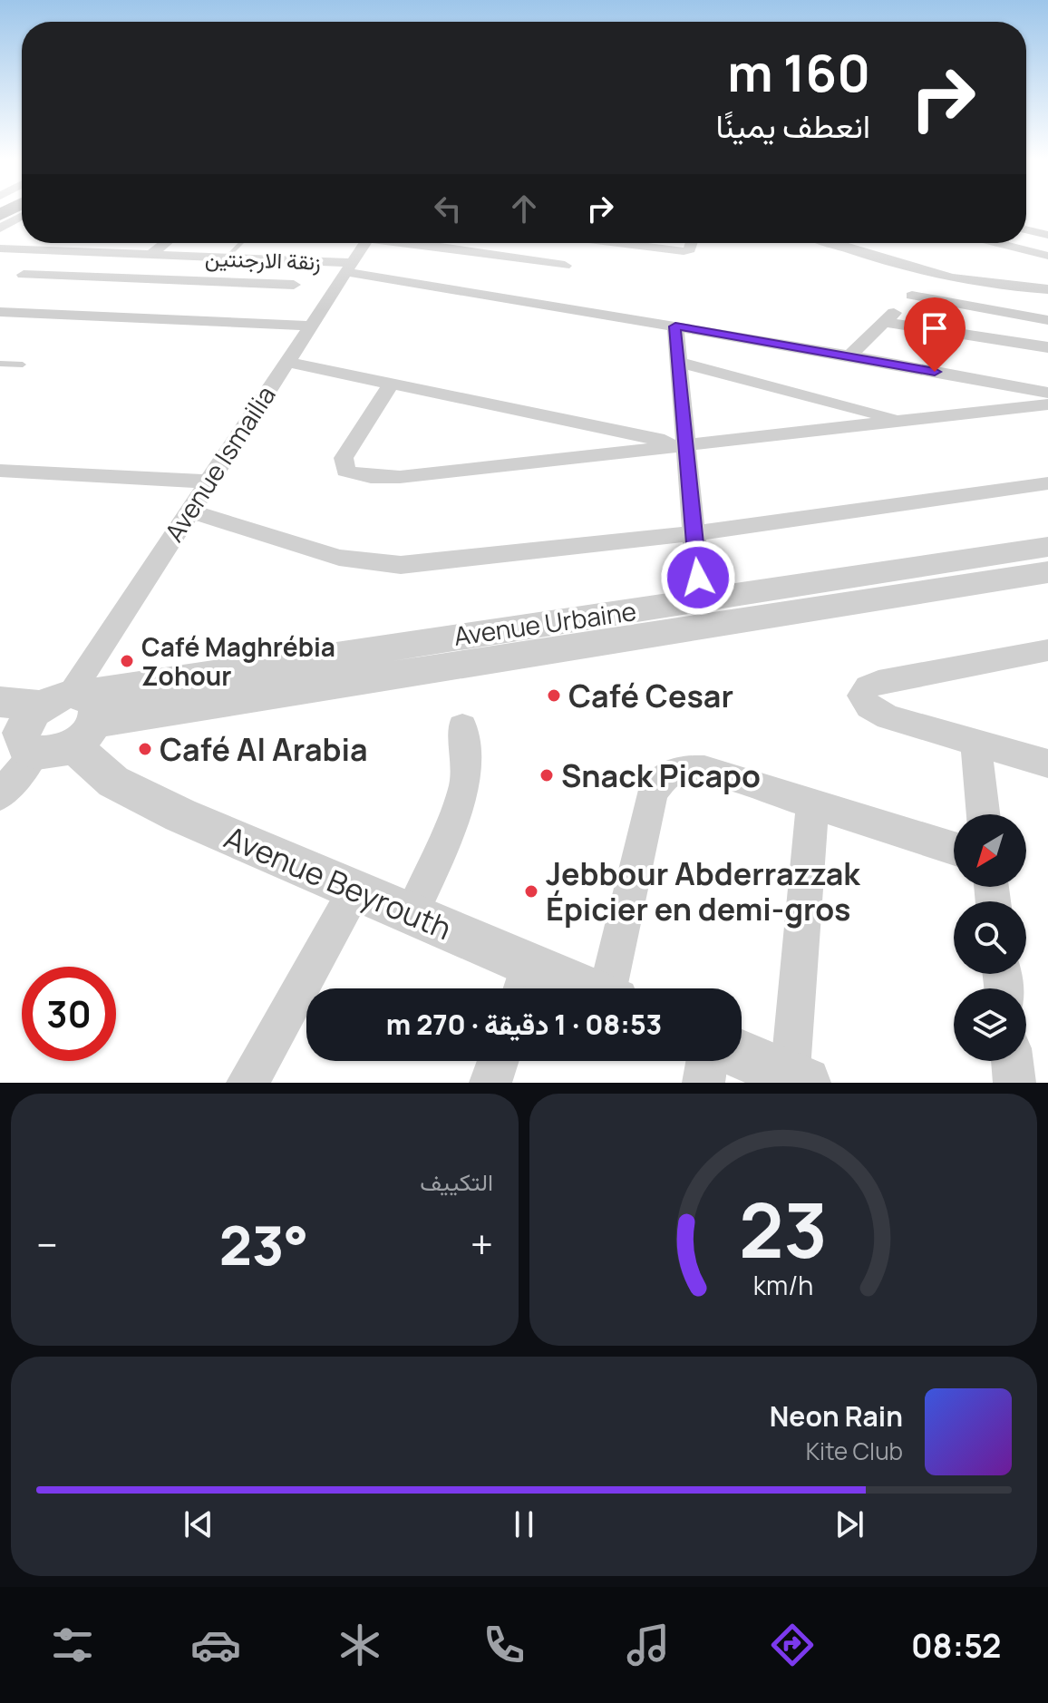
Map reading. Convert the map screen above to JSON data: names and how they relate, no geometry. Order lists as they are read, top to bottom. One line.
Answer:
{"streets":{"street":["زنقة الارجنتين","Avenue Ismailia","Avenue Urbaine","Avenue Beyrouth"]},"crossings":[["زنقة الارجنتين","Avenue Ismailia"],["Avenue Ismailia","Avenue Urbaine"],["Avenue Ismailia","Avenue Beyrouth"],["Avenue Urbaine","Avenue Beyrouth"]],"places":["Café Maghrébia Zohour","Café Cesar","Café Al Arabia","Snack Picapo","Jebbour Abderrazzak Épicier en demi-gros"],"north":"bottom left","page":{"turn":["160 m","انعطف يمينًا"],"limit":"30","trip":"08:53 · 1 دقيقة · 270 m","tile":"التكييف","heat":["−","23°","+"],"song":["Neon Rain","Kite Club"],"tabs":"08:52","gauge":["23","km/h"]}}
